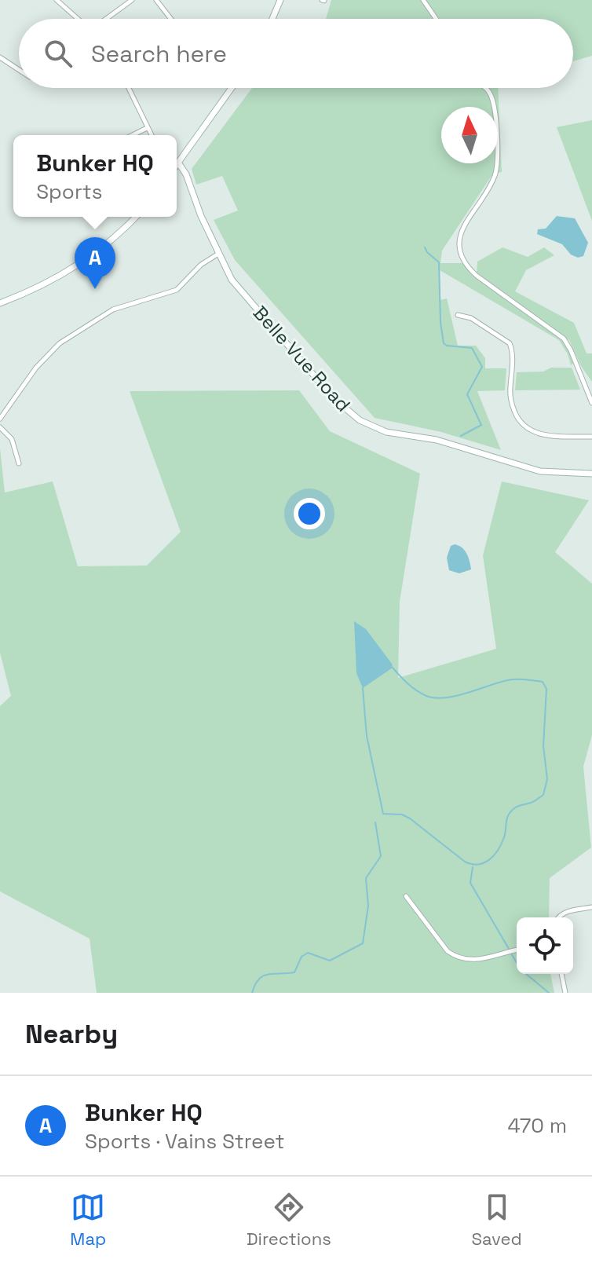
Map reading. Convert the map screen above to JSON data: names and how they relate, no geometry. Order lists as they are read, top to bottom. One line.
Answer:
{"streets":{"street":["Belle Vue Road"]},"north":"top","page":{"search":"Search here","popup":["Bunker HQ","Sports"],"pins":"A","heading":"Nearby","list":[{"mark":"A","name":"Bunker HQ","note":"Sports · Vains Street","value":"470 m"}],"nav":["Map","Directions","Saved"]}}
